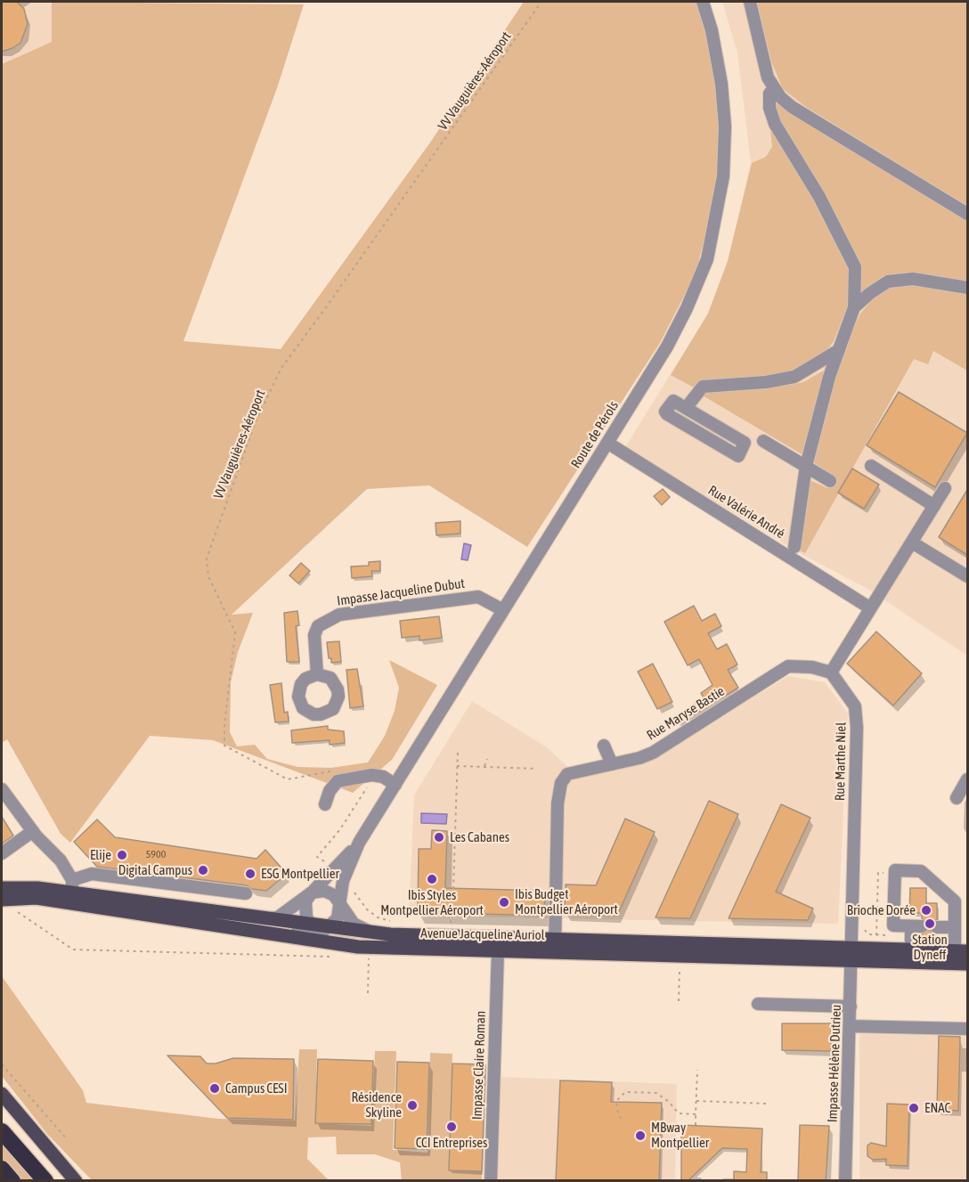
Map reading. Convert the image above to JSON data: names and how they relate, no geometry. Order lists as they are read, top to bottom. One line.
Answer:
{"streets":{"main road":["Avenue Jacqueline Auriol"],"street":["Route de Pérols","Rue Valérie André","Impasse Jacqueline Dubut","Rue Maryse Bastie","Rue Marthe Niel","Impasse Hélène Dutrieu","Impasse Claire Roman"],"path":["VV Vauguières-Aéroport"]},"crossings":[["Route de Pérols","Rue Valérie André"],["Route de Pérols","Impasse Jacqueline Dubut"],["Route de Pérols","Avenue Jacqueline Auriol"],["Rue Maryse Bastie","Rue Marthe Niel"],["Rue Maryse Bastie","Avenue Jacqueline Auriol"],["Rue Marthe Niel","Avenue Jacqueline Auriol"],["Rue Marthe Niel","Impasse Hélène Dutrieu"],["Avenue Jacqueline Auriol","Impasse Hélène Dutrieu"],["Avenue Jacqueline Auriol","Impasse Claire Roman"]],"places":["Les Cabanes","Elije","Digital Campus","ESG Montpellier","Ibis Styles Montpellier Aéroport","Ibis Budget Montpellier Aéroport","Brioche Dorée","Station Dyneff","Campus CESI","Résidence Skyline","ENAC","CCI Entreprises","MBway Montpellier"],"house_numbers":["5900"]}
